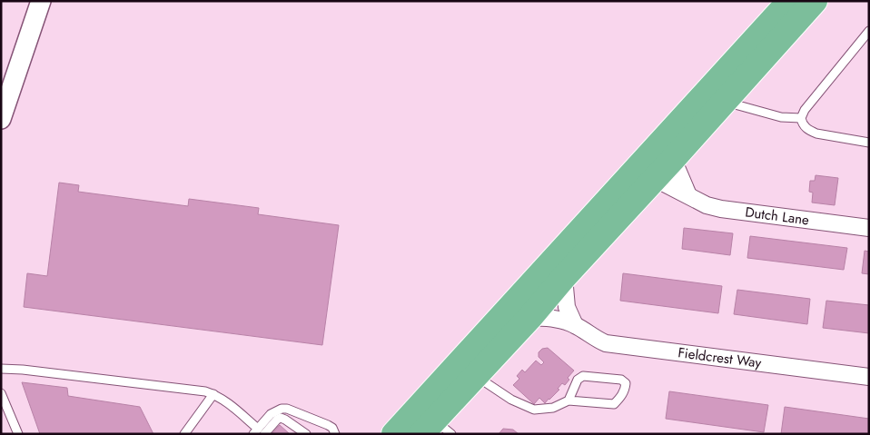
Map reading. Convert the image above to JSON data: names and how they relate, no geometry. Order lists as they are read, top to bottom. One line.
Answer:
{"streets":{"street":["Dutch Lane","Fieldcrest Way"]}}
